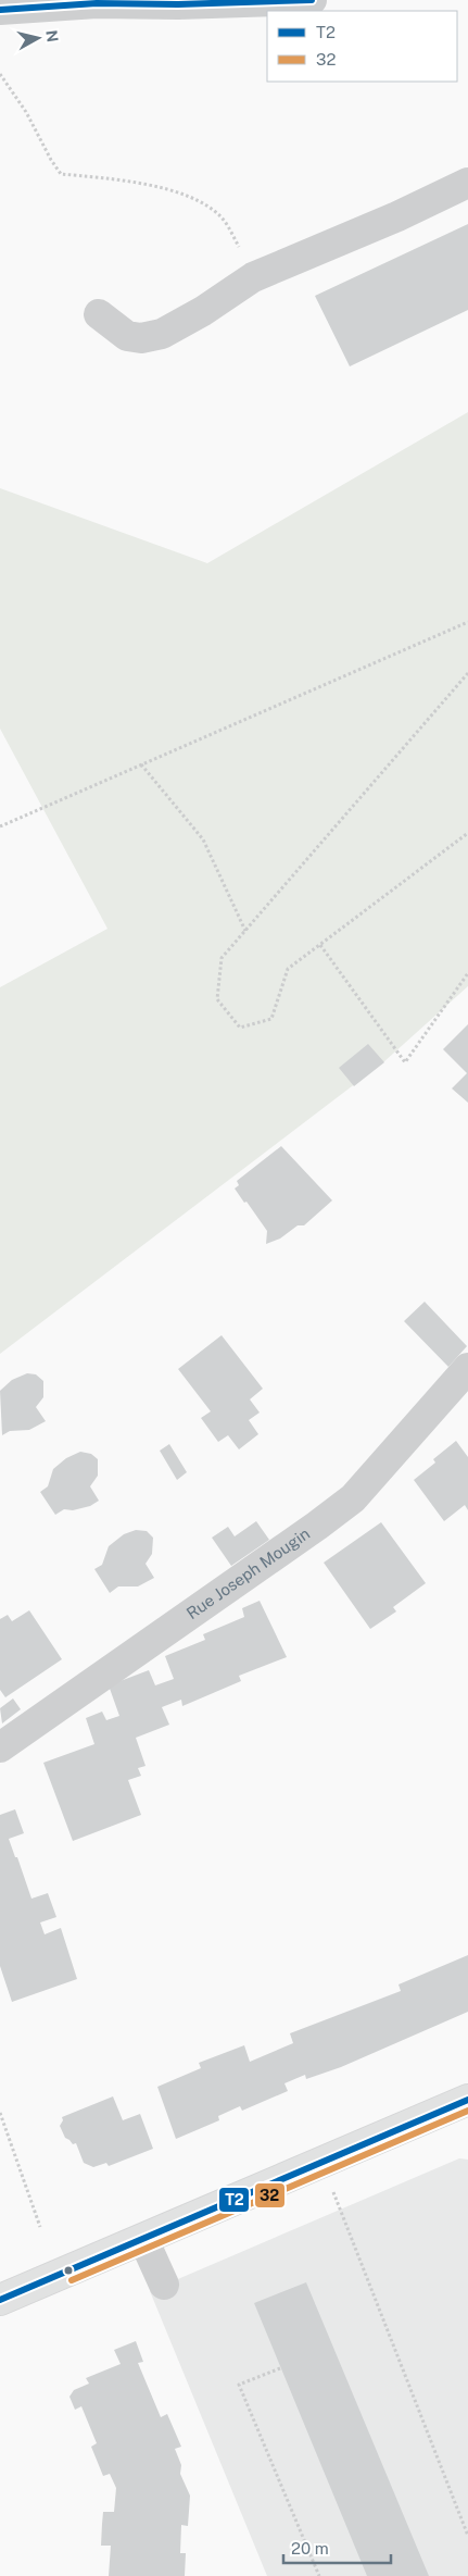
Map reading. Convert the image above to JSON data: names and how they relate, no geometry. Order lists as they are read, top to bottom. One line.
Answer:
{"streets":{"street":["Rue Joseph Mougin"]},"lines":["transit line T2","transit line 32"],"legend":["T2","32"],"scale_bar":"20 m","north":"right"}
